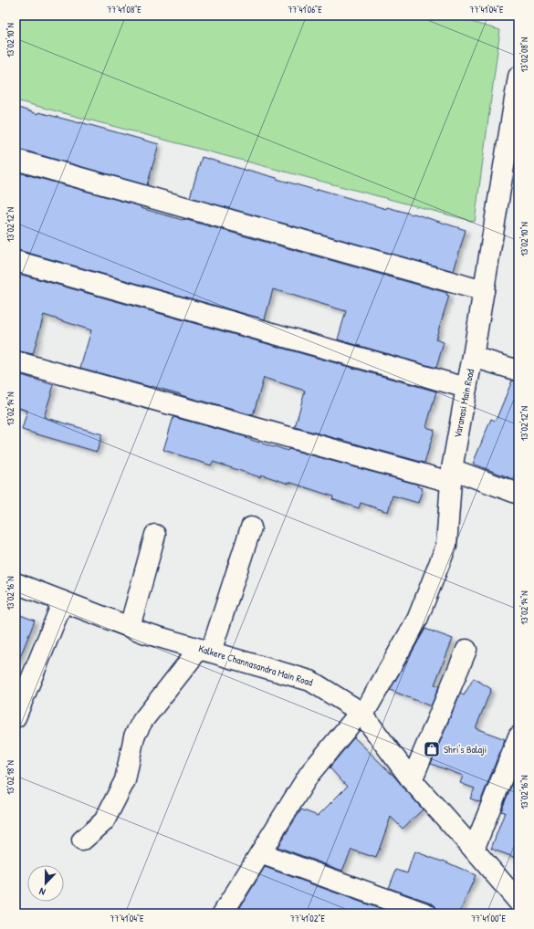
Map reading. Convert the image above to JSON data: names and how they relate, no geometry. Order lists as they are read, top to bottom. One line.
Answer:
{"streets":{"street":["Varanasi Main Road","Kalkere Channasandra Main Road"]},"crossings":[["Varanasi Main Road","Kalkere Channasandra Main Road"]],"places":{"shop":["Shri's Balaji"]},"north":"bottom","coordinates":["77°41'08\"E","77°41'06\"E","77°41'04\"E","13°02'10\"N","13°02'08\"N","13°02'12\"N","13°02'14\"N","13°02'16\"N","13°02'18\"N","77°41'02\"E","77°41'00\"E"]}
